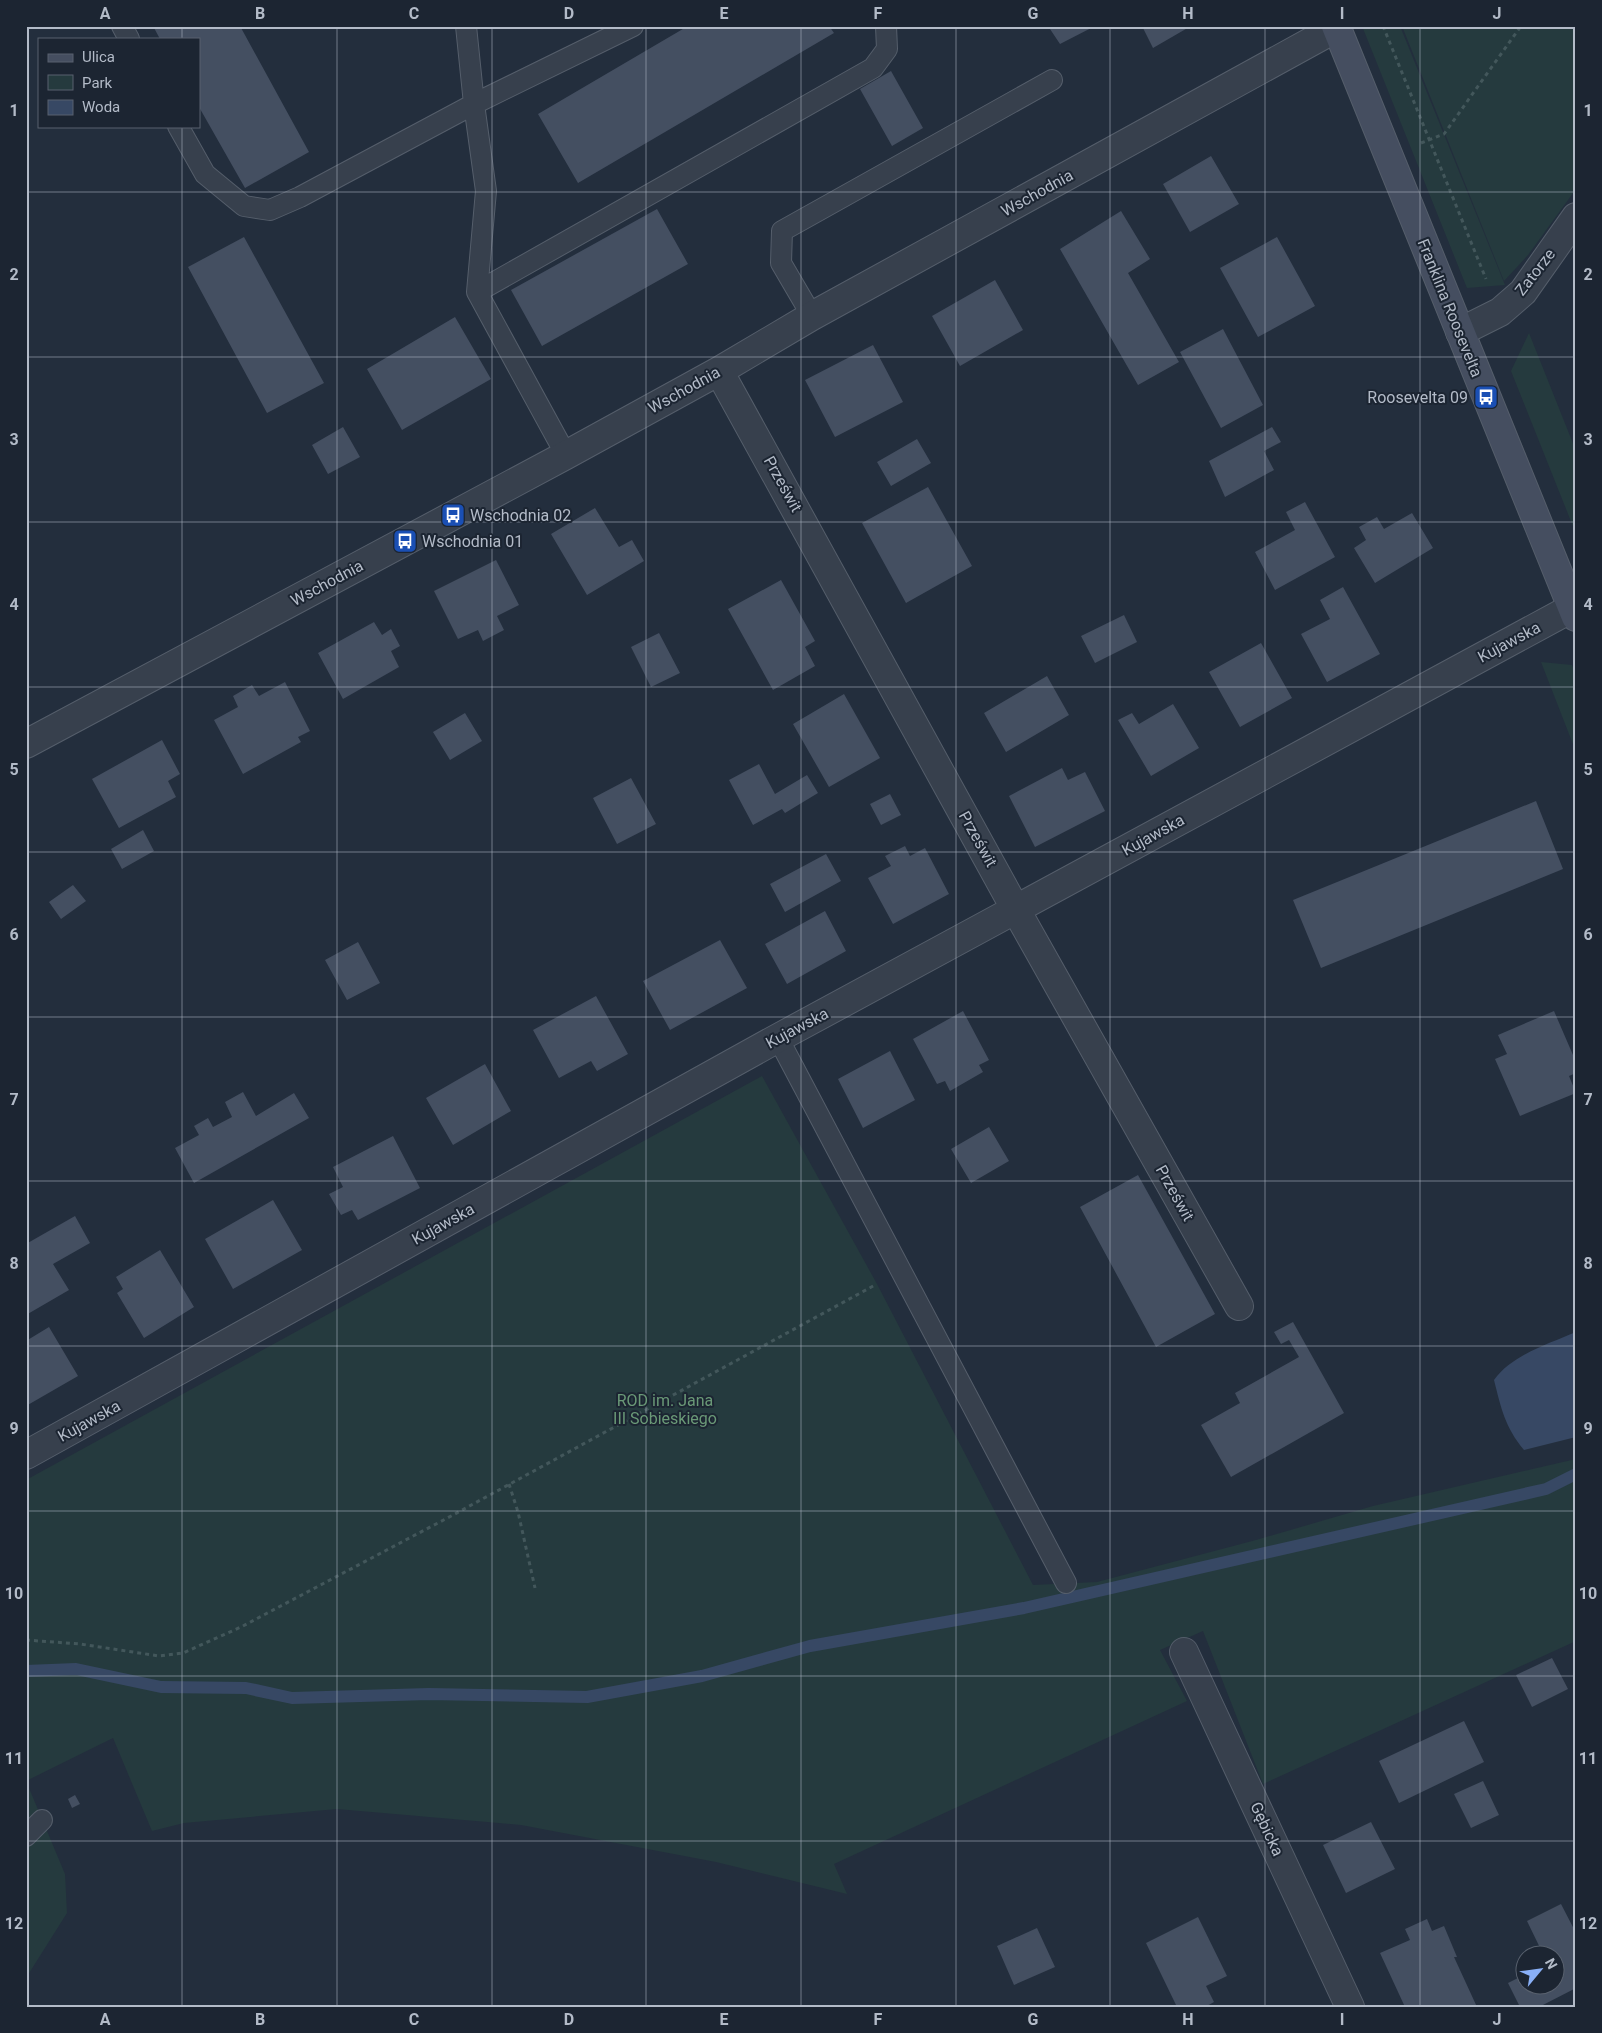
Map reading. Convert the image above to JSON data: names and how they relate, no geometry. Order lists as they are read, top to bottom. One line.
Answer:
{"streets":{"street":["Wschodnia","Zatorze","Franklina Roosevelta","Prześwit","Kujawska","Gębicka"]},"crossings":[["Wschodnia","Franklina Roosevelta"],["Wschodnia","Prześwit"],["Zatorze","Franklina Roosevelta"],["Franklina Roosevelta","Kujawska"],["Prześwit","Kujawska"]],"parks":["ROD im. Jana III Sobieskiego"],"places":{"bus stop":["Roosevelta 09","Wschodnia 02","Wschodnia 01"]},"legend":["Ulica","Park","Woda"],"north":"top right","grid":{"columns":["A","B","C","D","E","F","G","H","I","J"],"rows":["1","2","3","4","5","6","7","8","9","10","11","12"]}}
